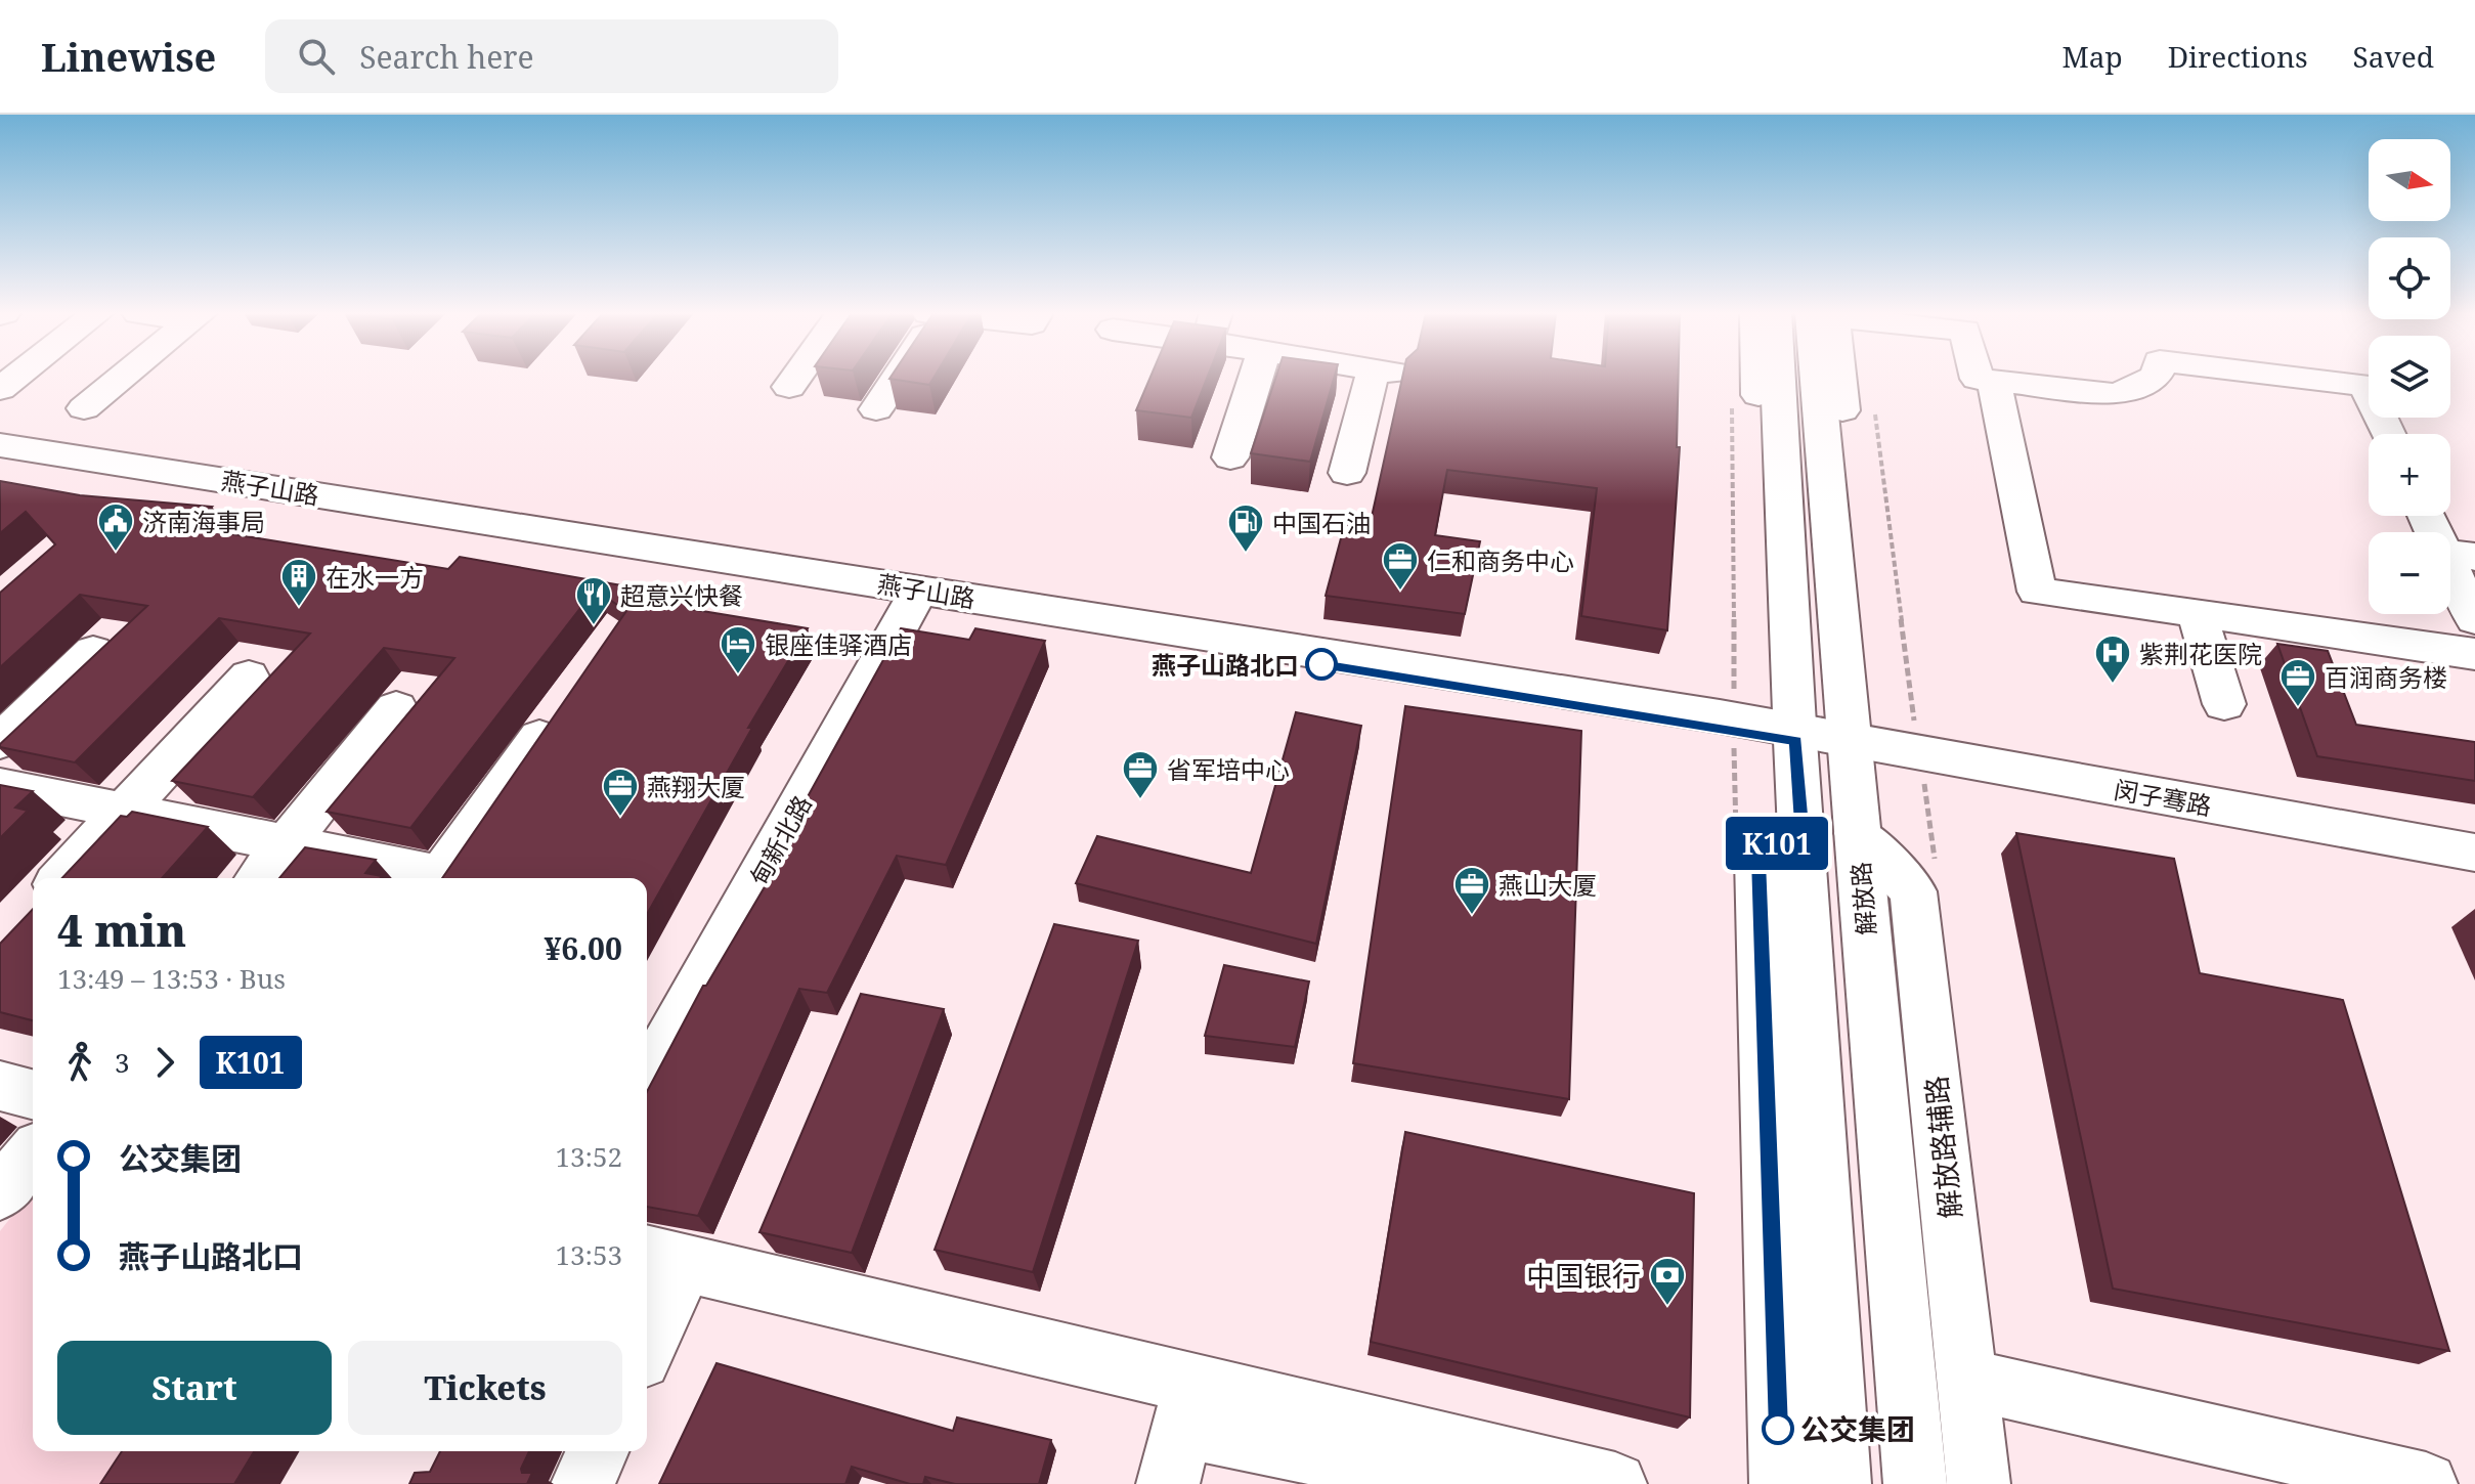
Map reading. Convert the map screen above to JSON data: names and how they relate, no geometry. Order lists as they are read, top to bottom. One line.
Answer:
{"streets":{"street":["燕子山路","闵子骞路","甸新北路","解放路","解放路辅路"]},"crossings":[["燕子山路","闵子骞路"],["燕子山路","甸新北路"],["燕子山路","解放路"],["闵子骞路","解放路"],["解放路","解放路辅路"]],"places":{"public building":["济南海事局"],"fuel station":["中国石油"],"office":["仁和商务中心","百润商务楼","省军培中心","燕翔大厦","燕山大厦"],"building":["在水一方"],"restaurant":["超意兴快餐"],"other":["燕子山路北口","公交集团"],"hotel":["银座佳驿酒店"],"hospital":["紫荆花医院"],"bank":["中国银行"]},"lines":["bus line K101"],"north":"right","page":{"header":"Linewise","search":"Search here","nav":["Map","Directions","Saved"],"on_map":"K101","map_buttons":["+","−"],"heading":["4 min","13:49 – 13:53 · Bus","¥6.00"],"legs":["3","K101"],"list":[{"name":"公交集团","value":"13:52"},{"name":"燕子山路北口","value":"13:53"}],"buttons":["Start","Tickets"]}}
